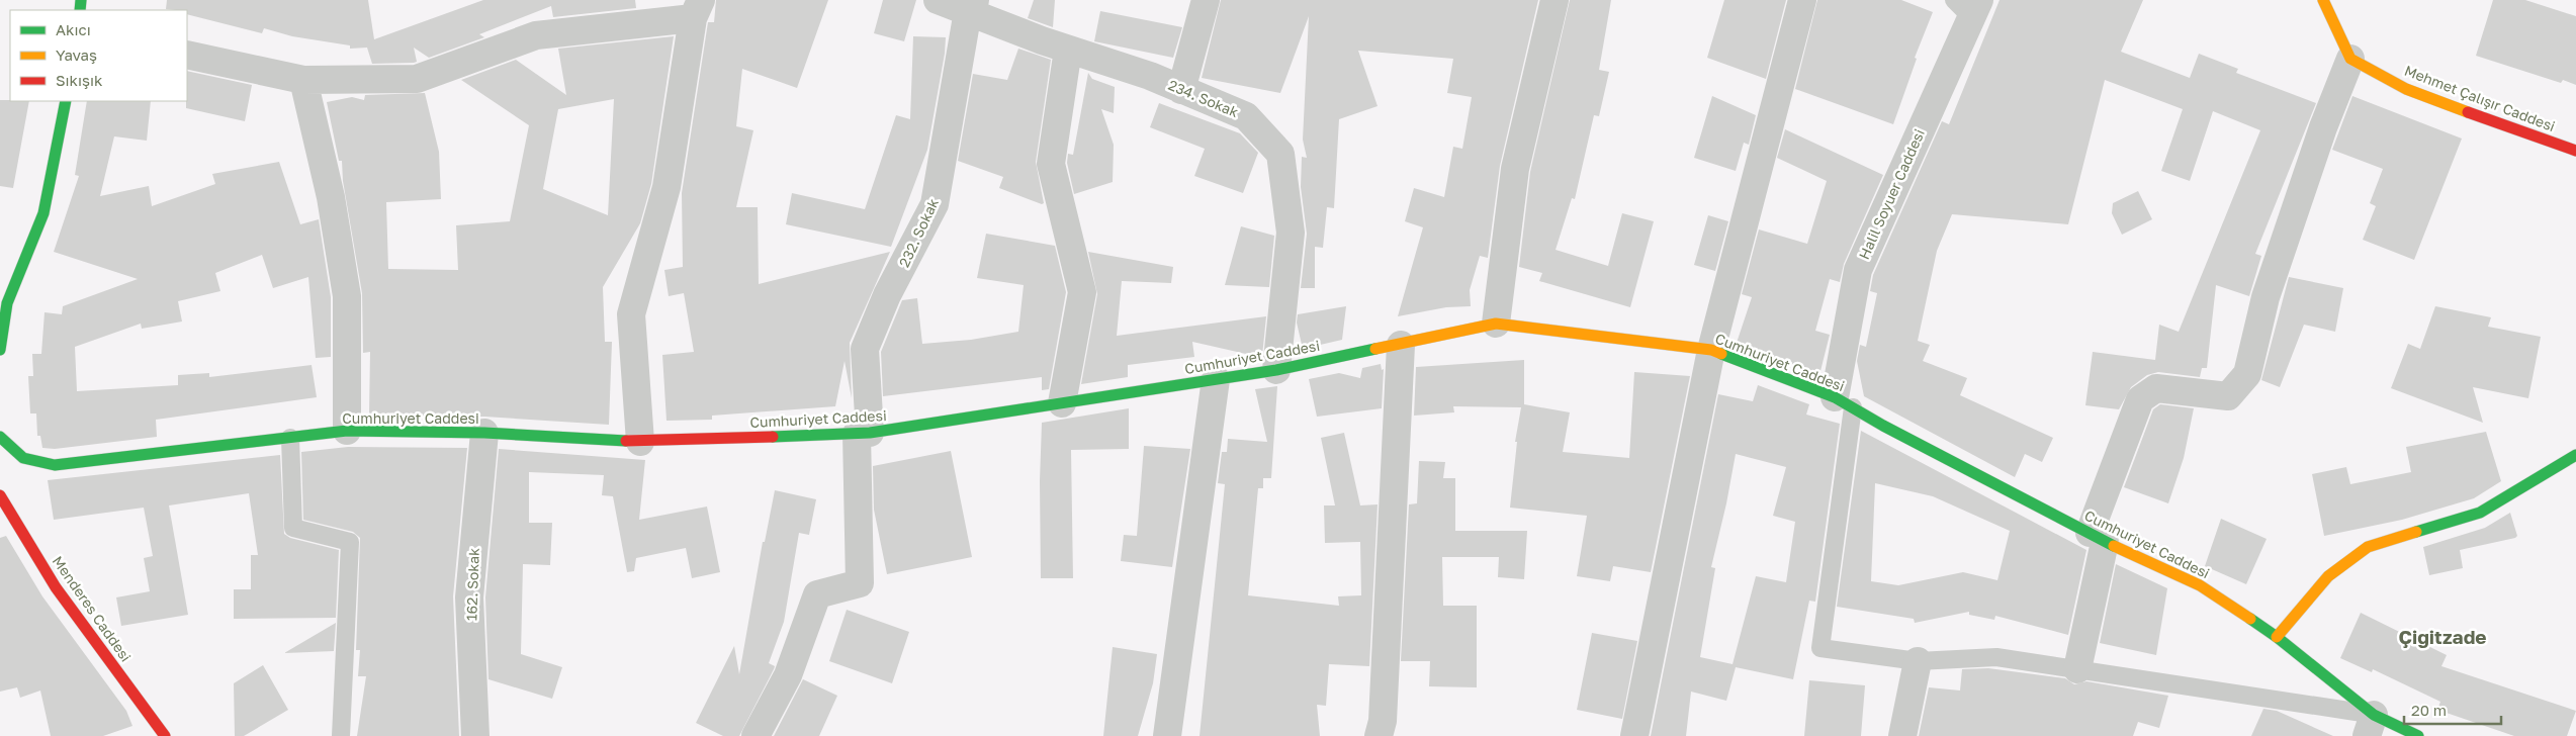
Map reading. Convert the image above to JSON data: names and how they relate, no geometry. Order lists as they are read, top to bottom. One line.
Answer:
{"streets":{"main road":["Mehmet Çalışır Caddesi","Cumhuriyet Caddesi","Menderes Caddesi"],"street":["234. Sokak","Halil Soyuer Caddesi","232. Sokak","162. Sokak"]},"crossings":[["234. Sokak","232. Sokak"],["234. Sokak","Cumhuriyet Caddesi"],["Halil Soyuer Caddesi","Cumhuriyet Caddesi"],["232. Sokak","Cumhuriyet Caddesi"],["Cumhuriyet Caddesi","162. Sokak"]],"districts":["Çiğitzade"],"legend":["Akıcı","Yavaş","Sıkışık"],"scale_bar":"20 m"}
